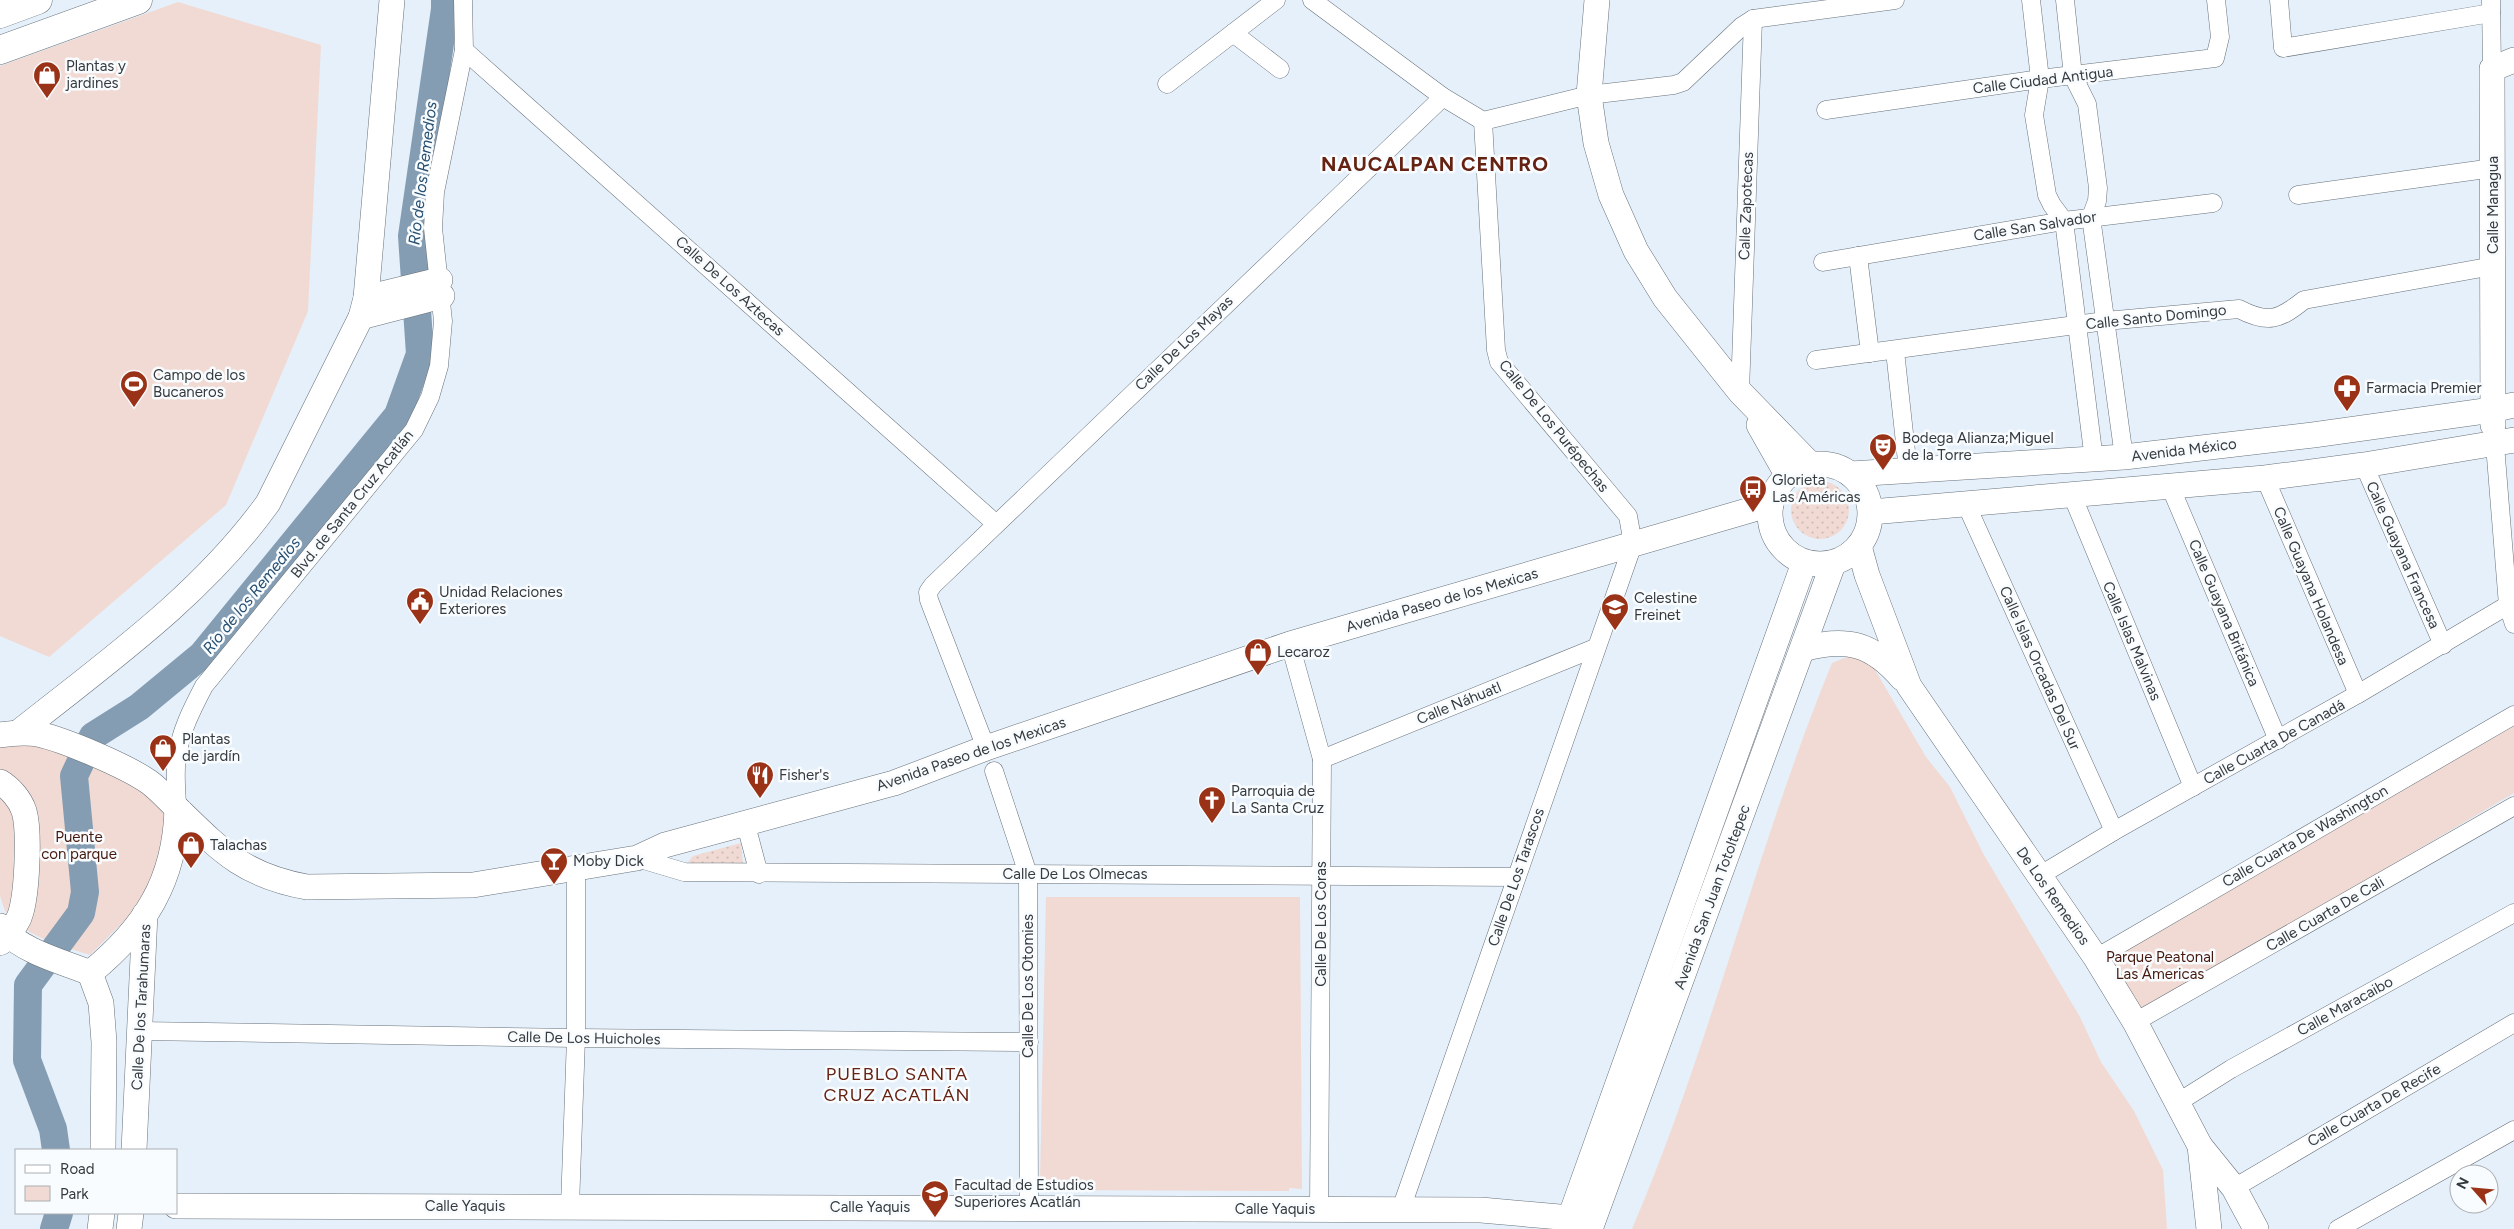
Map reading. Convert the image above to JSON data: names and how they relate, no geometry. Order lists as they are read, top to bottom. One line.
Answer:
{"streets":{"main road":["Calle Managua","Avenida México","Blvd. de Santa Cruz Acatlán","Avenida Paseo de los Mexicas","De Los Remedios","Avenida San Juan Totoltepec","Calle De los Tarahumaras","Calle Yaquis"],"street":["Calle Ciudad Antigua","Calle Zapotecas","Calle San Salvador","Calle De Los Aztecas","Calle Santo Domingo","Calle De Los Mayas","Calle De Los Purépechas","Calle Guayana Francesa","Calle Guayana Holandesa","Calle Guayana Británica","Calle Islas Malvinas","Calle Islas Orcadas Del Sur","Calle Náhuatl","Calle Cuarta De Canadá","Calle Cuarta De Washington","Calle De Los Olmecas","Calle De Los Tarascos","Calle Cuarta De Cali","Calle De Los Coras","Calle De Los Otomies","Calle Maracaibo","Calle De Los Huicholes","Calle Cuarta De Recife"]},"crossings":[["Calle Managua","Calle Santo Domingo"],["Calle Managua","Avenida México"],["Calle De Los Aztecas","Calle De Los Mayas"],["Calle De Los Aztecas","Blvd. de Santa Cruz Acatlán"],["Calle De Los Mayas","Calle De Los Otomies"],["Calle De Los Purépechas","Avenida Paseo de los Mexicas"],["Calle De Los Purépechas","Calle De Los Tarascos"],["Avenida México","Avenida Paseo de los Mexicas"],["Avenida México","De Los Remedios"],["Avenida México","Avenida San Juan Totoltepec"],["Blvd. de Santa Cruz Acatlán","Avenida Paseo de los Mexicas"],["Blvd. de Santa Cruz Acatlán","Calle De los Tarahumaras"],["Calle Guayana Francesa","Calle Cuarta De Canadá"],["Calle Guayana Holandesa","Calle Cuarta De Canadá"],["Avenida Paseo de los Mexicas","Calle De Los Olmecas"],["Avenida Paseo de los Mexicas","Calle De Los Tarascos"],["Avenida Paseo de los Mexicas","De Los Remedios"],["Avenida Paseo de los Mexicas","Avenida San Juan Totoltepec"],["Avenida Paseo de los Mexicas","Calle De Los Coras"],["Avenida Paseo de los Mexicas","Calle De Los Otomies"],["Calle Guayana Británica","Calle Cuarta De Canadá"],["Calle Islas Malvinas","Calle Cuarta De Canadá"],["Calle Islas Orcadas Del Sur","Calle Cuarta De Canadá"],["Calle Náhuatl","Calle De Los Tarascos"],["Calle Náhuatl","Calle De Los Coras"],["Calle Cuarta De Canadá","De Los Remedios"],["Calle Cuarta De Washington","De Los Remedios"],["Calle De Los Olmecas","Calle De Los Tarascos"],["Calle De Los Olmecas","Calle De Los Coras"],["Calle De Los Olmecas","Calle De Los Otomies"],["Calle De Los Tarascos","Calle Yaquis"],["De Los Remedios","Avenida San Juan Totoltepec"],["De Los Remedios","Calle Cuarta De Cali"],["De Los Remedios","Calle Maracaibo"],["Avenida San Juan Totoltepec","Calle Yaquis"],["Calle De Los Coras","Calle Yaquis"],["Calle De Los Otomies","Calle De Los Huicholes"],["Calle De Los Otomies","Calle Yaquis"],["Calle De los Tarahumaras","Calle De Los Huicholes"]],"districts":["NAUCALPAN CENTRO","PUEBLO SANTA CRUZ ACATLÁN"],"water":["Río de los Remedios"],"parks":["Puente con parque","Parque Peatonal Las Ámericas"],"places":{"shop":["Plantas y jardines","Lecaroz","Plantas de jardín","Talachas"],"sports":["Campo de los Bucaneros"],"pharmacy":["Farmacia Premier"],"theatre":["Bodega Alianza;Miguel de la Torre"],"bus stop":["Glorieta Las Américas"],"public building":["Unidad Relaciones Exteriores"],"school or university":["Celestine Freinet","Facultad de Estudios Superiores Acatlán"],"restaurant":["Fisher's"],"church":["Parroquia de La Santa Cruz"],"bar":["Moby Dick"]},"legend":["Road","Park"],"north":"top left"}
